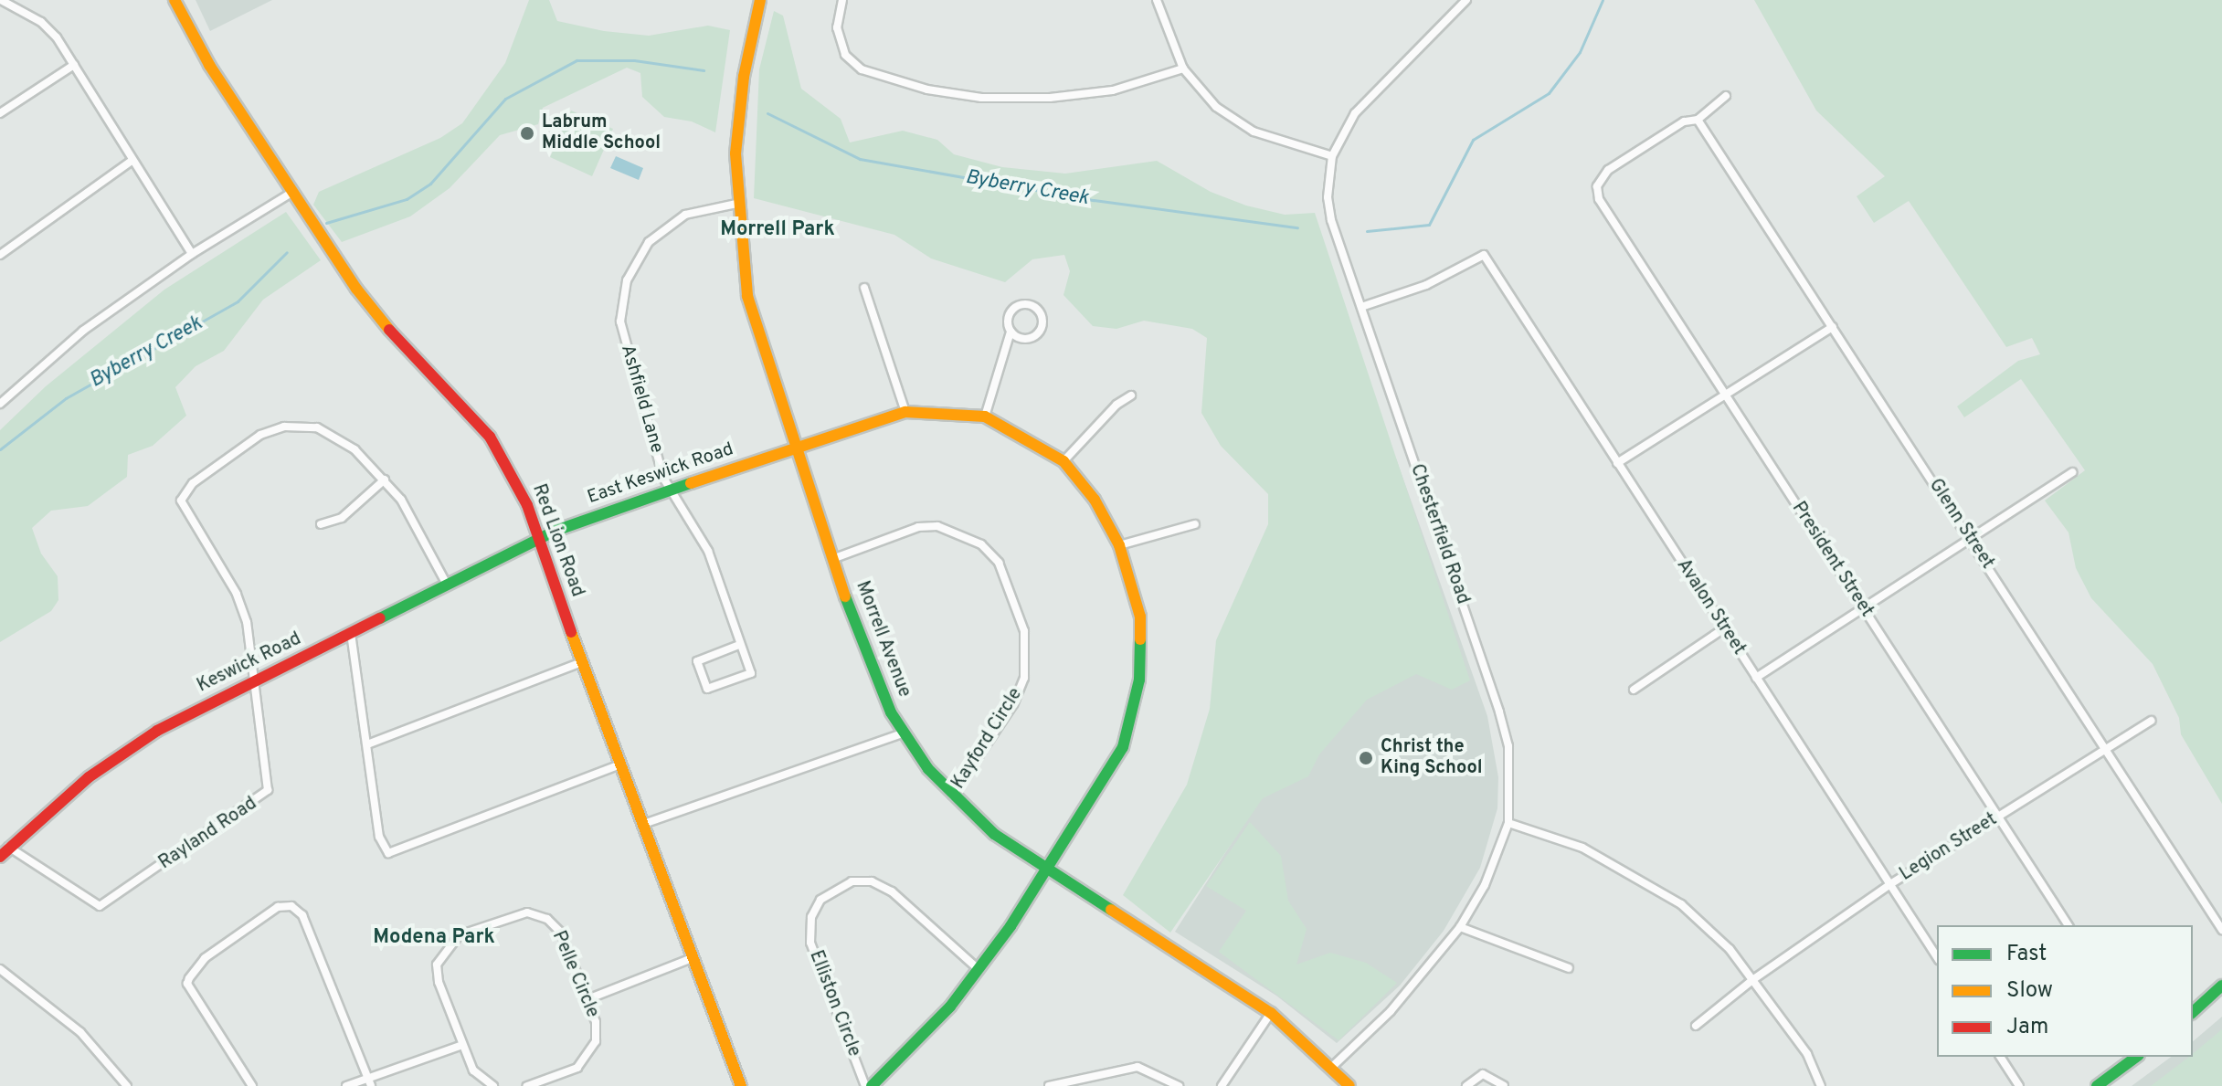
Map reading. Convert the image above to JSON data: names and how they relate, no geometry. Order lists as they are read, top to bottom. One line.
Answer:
{"streets":{"street":["Ashfield Lane","East Keswick Road","Glenn Street","Chesterfield Road","Red Lion Road","President Street","Avalon Street","Morrell Avenue","Keswick Road","Kayford Circle","Rayland Road","Legion Street","Pelle Circle","Elliston Circle"]},"crossings":[["Ashfield Lane","East Keswick Road"],["Ashfield Lane","Morrell Avenue"],["East Keswick Road","Red Lion Road"],["East Keswick Road","Morrell Avenue"],["East Keswick Road","Keswick Road"],["Glenn Street","President Street"],["Glenn Street","Legion Street"],["Chesterfield Road","Avalon Street"],["Chesterfield Road","Morrell Avenue"],["Red Lion Road","Keswick Road"],["President Street","Legion Street"],["Avalon Street","Legion Street"],["Morrell Avenue","Kayford Circle"],["Keswick Road","Rayland Road"]],"districts":["Morrell Park","Modena Park"],"water":["Byberry Creek"],"places":["Labrum Middle School","Christ the King School"],"legend":["Fast","Slow","Jam"]}
